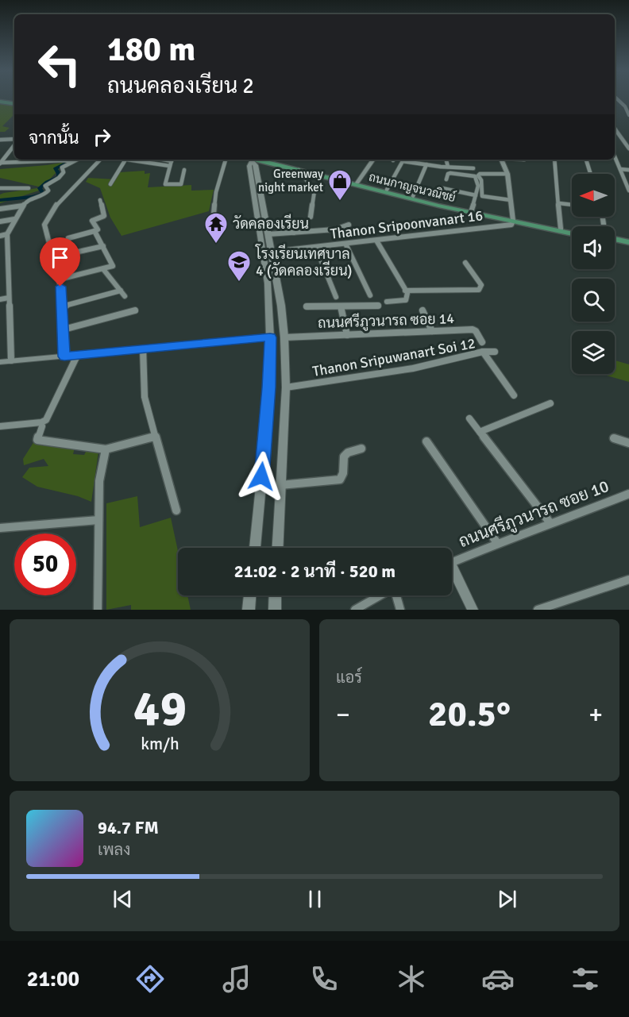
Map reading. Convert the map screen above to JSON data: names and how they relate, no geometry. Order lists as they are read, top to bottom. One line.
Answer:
{"streets":{"main road":["ถนนกาญจนวณิชย์"],"street":["Thanon Sripoonvanart 16","ถนนศรีภูวนารถ ซอย 14","Thanon Sripuwanart Soi 12","ถนนศรีภูวนารถ ซอย 10"]},"crossings":[["ถนนกาญจนวณิชย์","Thanon Sripoonvanart 16"]],"places":{"shop":["Greenway night market"],"temple":["วัดคลองเรียน"],"school or university":["โรงเรียนเทศบาล 4 (วัดคลองเรียน)"]},"north":"left","page":{"turn":["180 m","ถนนคลองเรียน 2"],"then":"จากนั้น","limit":"50","trip":"21:02 · 2 นาที · 520 m","tile":"แอร์","heat":["−","20.5°","+"],"song":["94.7 FM","เพลง"],"tabs":"21:00","gauge":["49","km/h"]}}
